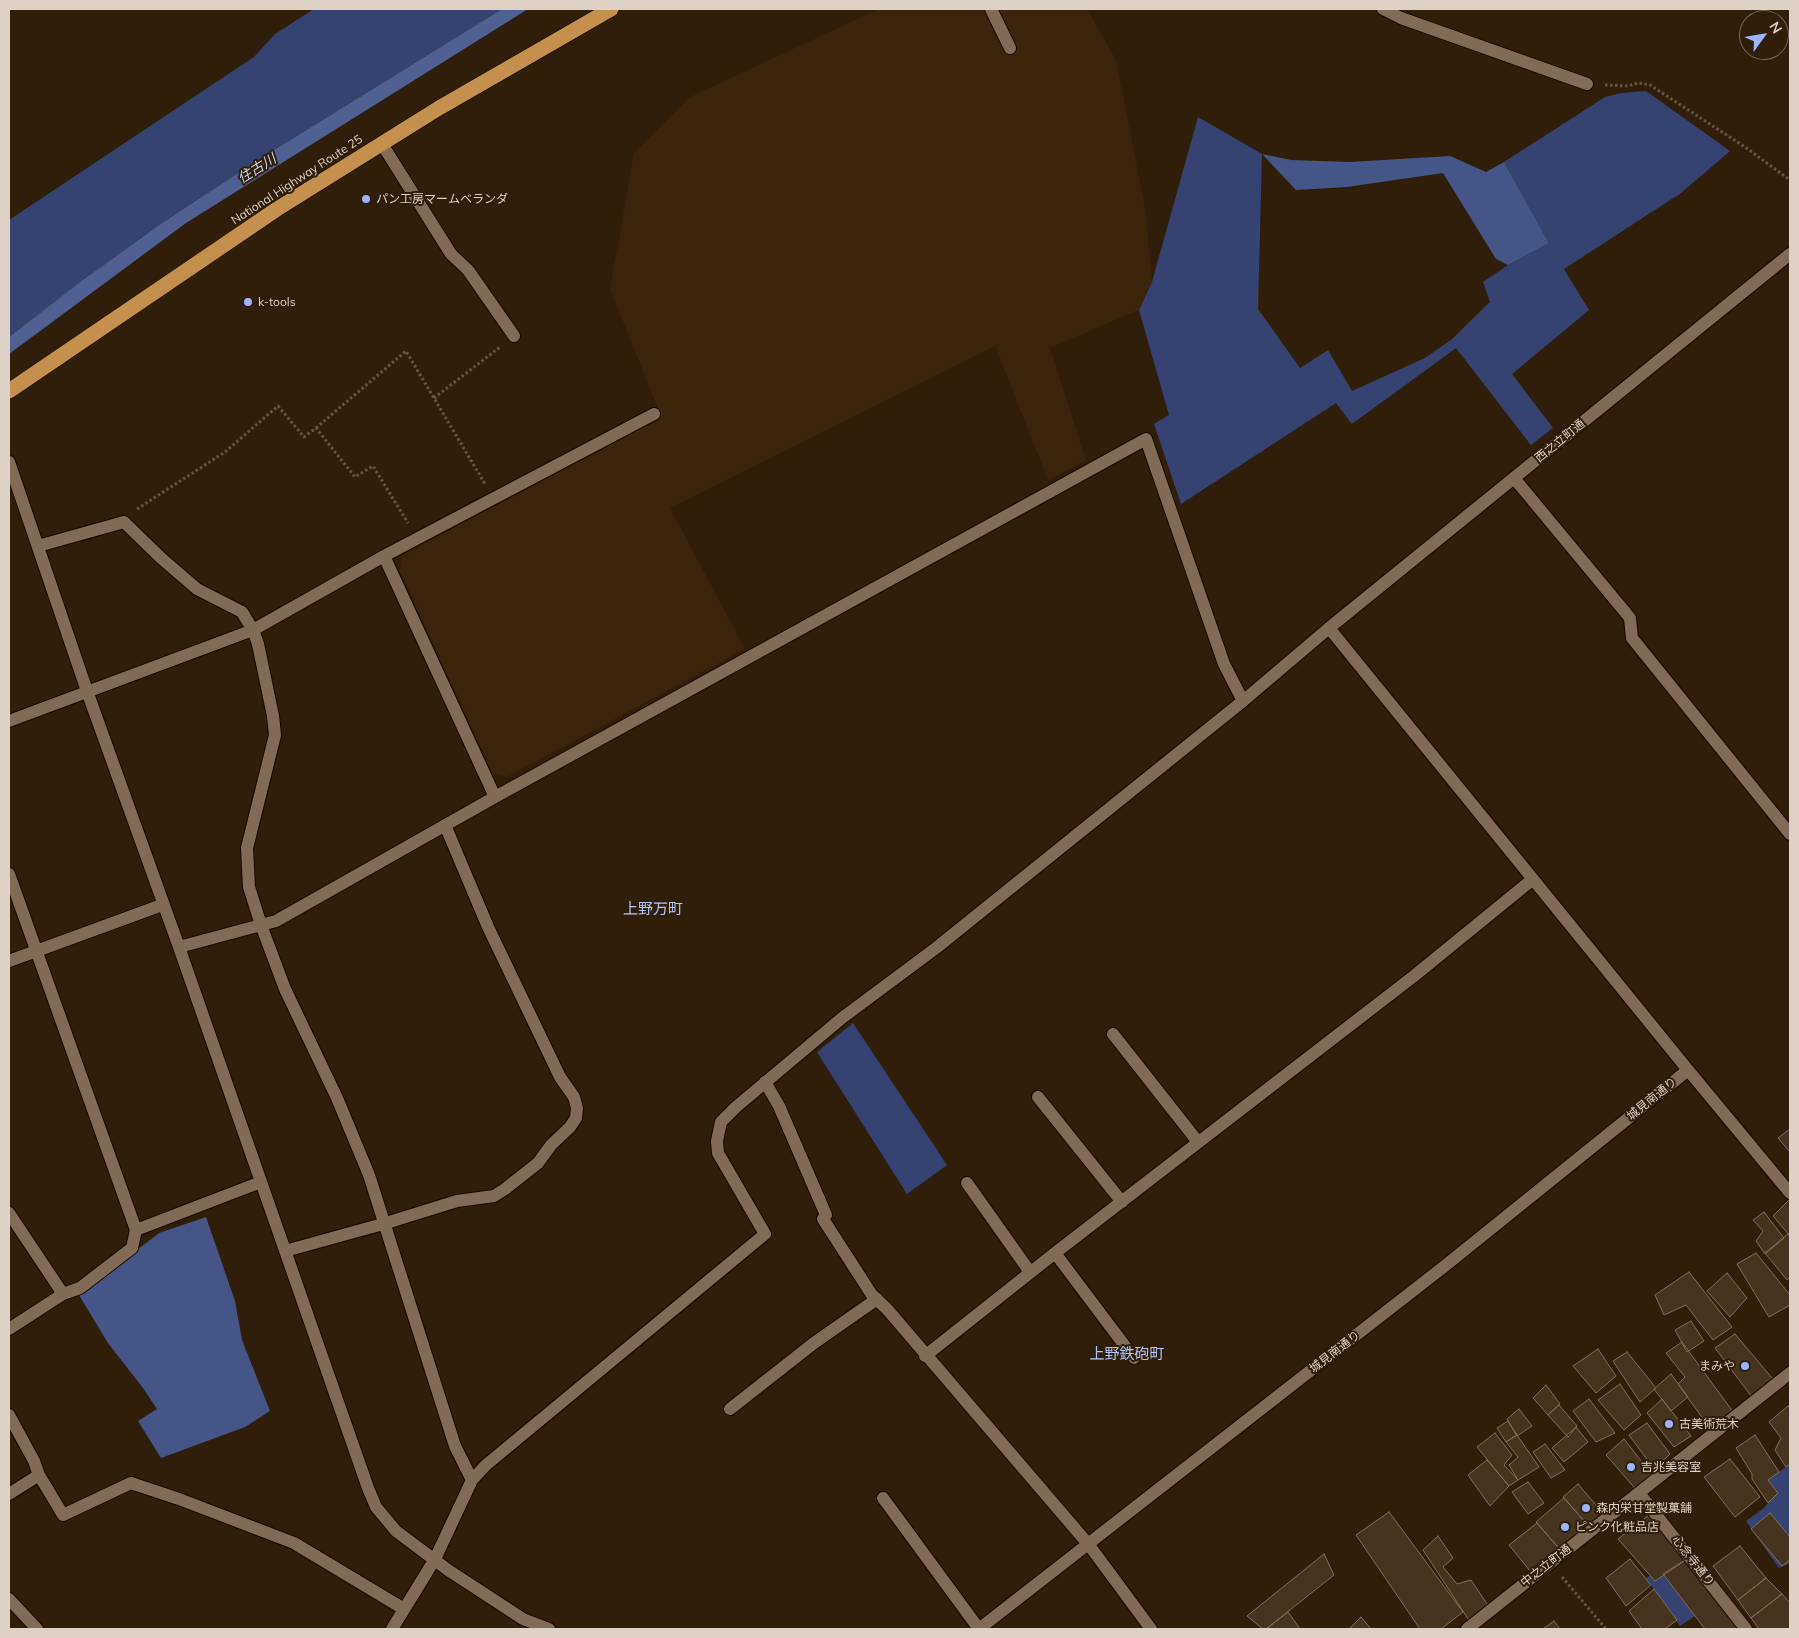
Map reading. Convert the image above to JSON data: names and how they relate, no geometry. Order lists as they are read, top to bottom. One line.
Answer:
{"streets":{"highway":["National Highway Route 25"],"street":["西之立町通","城見南通り","心念寺通り","中之立町通"]},"crossings":[["心念寺通り","中之立町通"]],"districts":["上野万町","上野鉄砲町"],"water":["住古川"],"places":["パン工房マームベランダ","k-tools","まみや","古美術荒木","吉兆美容室","森内栄甘堂製菓舗","ピンク化粧品店"],"north":"top right"}
